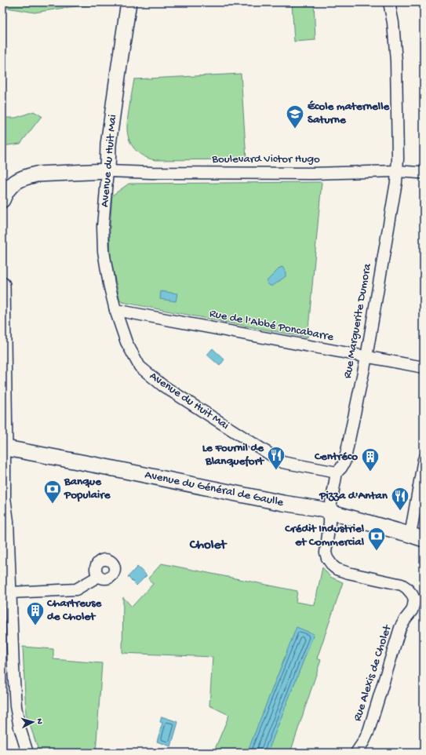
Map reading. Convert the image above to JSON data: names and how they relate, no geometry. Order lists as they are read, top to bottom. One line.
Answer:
{"streets":{"main road":["Avenue du Huit Mai","Avenue du Général de Gaulle"],"street":["Boulevard Victor Hugo","Rue Marguerite Dumora","Rue de l'Abbé Poncabarre","Rue Alexis de Cholet"]},"crossings":[["Boulevard Victor Hugo","Avenue du Huit Mai"],["Boulevard Victor Hugo","Rue Marguerite Dumora"],["Avenue du Huit Mai","Rue Marguerite Dumora"],["Avenue du Huit Mai","Rue de l'Abbé Poncabarre"],["Rue Marguerite Dumora","Rue de l'Abbé Poncabarre"],["Avenue du Général de Gaulle","Rue Alexis de Cholet"]],"districts":["Cholet"],"places":{"school or university":["École maternelle Saturne"],"restaurant":["Le Fournil de Blanquefort","Pizza d'Antan"],"building":["Centréco","Chartreuse de Cholet"],"bank":["Banque Populaire","Crédit Industriel et Commercial"]},"north":"right"}
